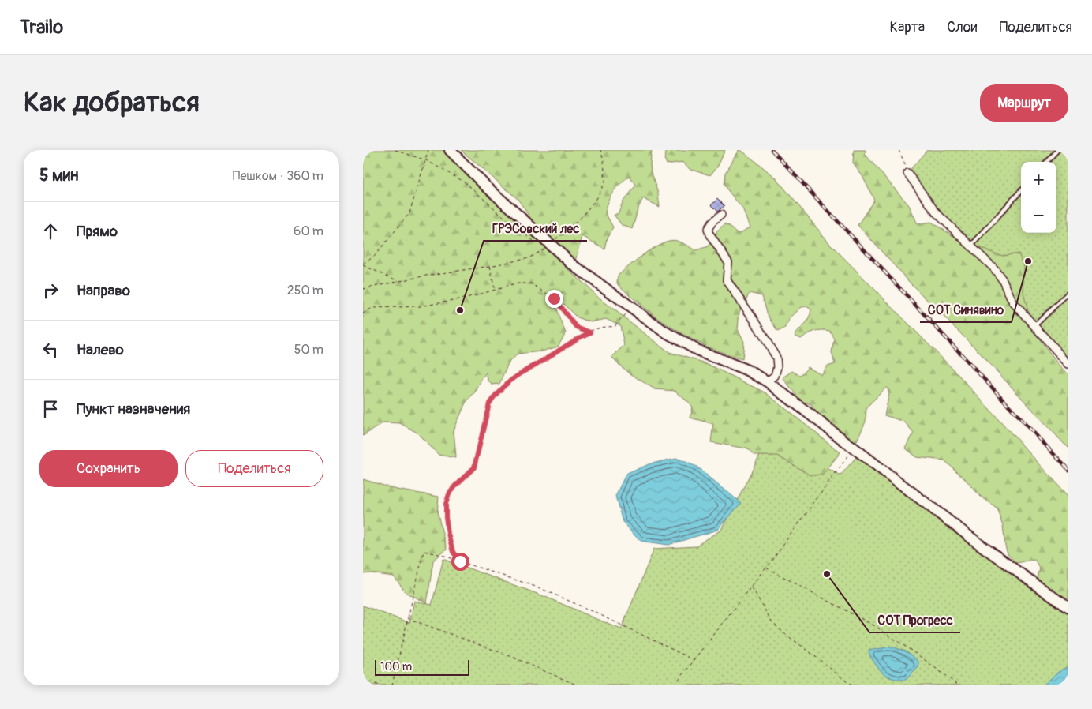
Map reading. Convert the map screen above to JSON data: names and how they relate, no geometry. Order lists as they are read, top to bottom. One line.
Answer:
{"places":["СОТ Синявино","ГРЭСовский лес","СОТ Прогресс"],"scale_bar":"100 m","page":{"header":"Trailo","nav":["Карта","Слои","Поделиться"],"buttons":["Маршрут",["Сохранить","Поделиться"]],"title":"Как добраться","heading":["5 мин","Пешком · 360 m"],"map_buttons":["+","−"],"list":[["Прямо","60 m"],["Направо","250 m"],["Налево","50 m"],"Пункт назначения"],"scale":"100 m"}}
